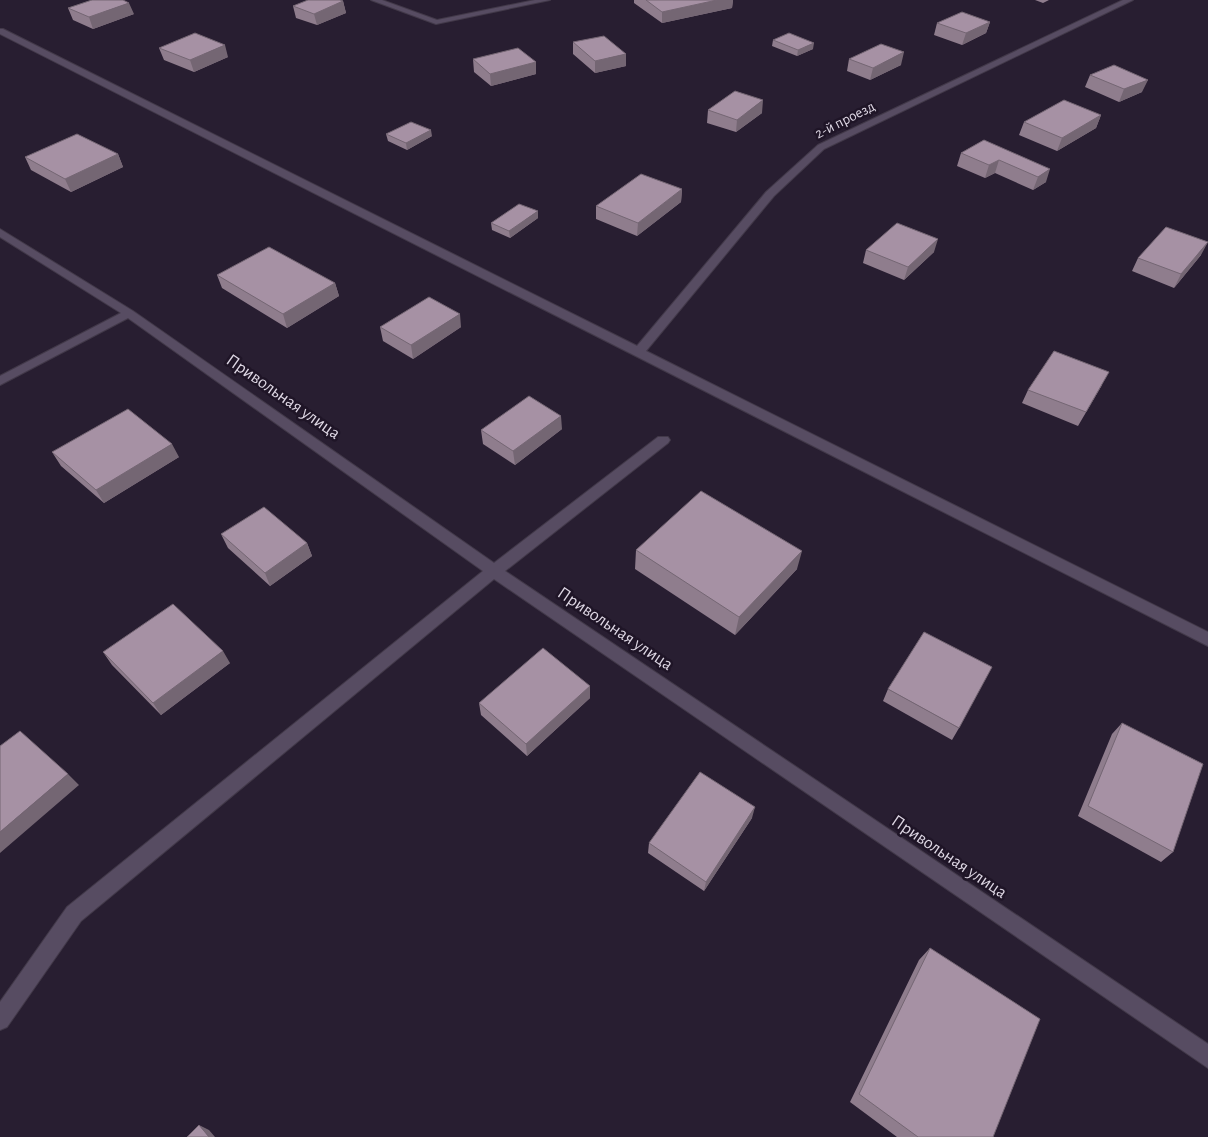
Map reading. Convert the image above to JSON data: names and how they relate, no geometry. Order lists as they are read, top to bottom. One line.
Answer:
{"streets":{"street":["2-й проезд","Привольная улица"]}}
